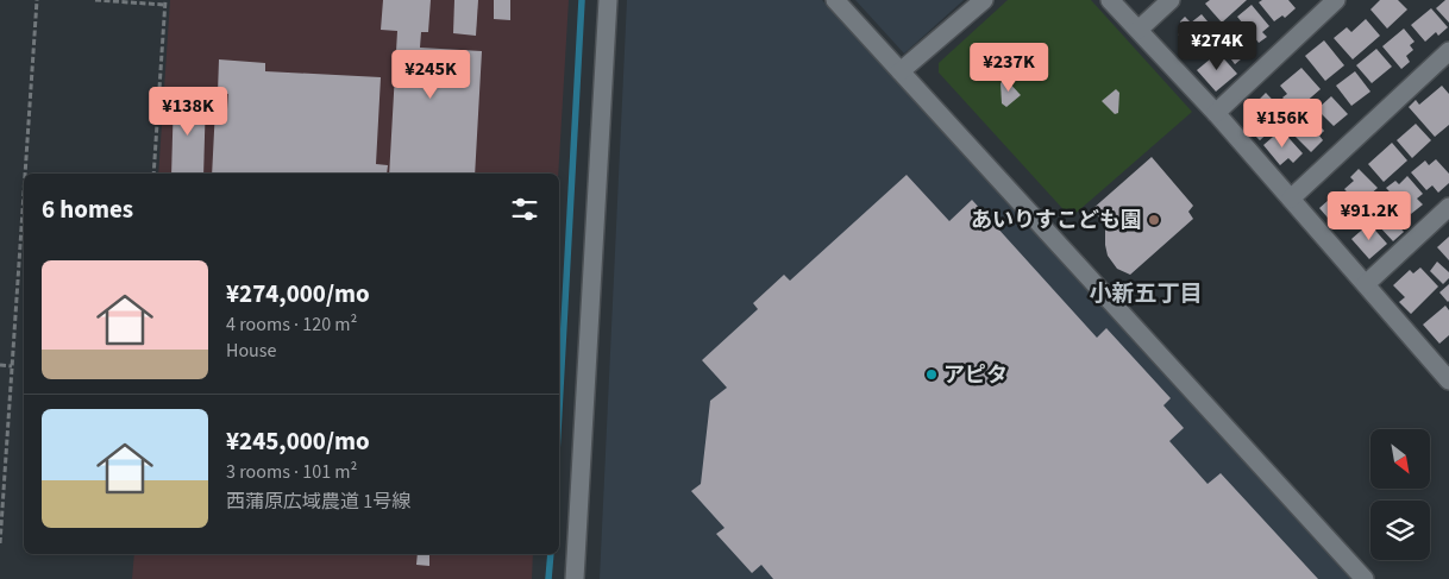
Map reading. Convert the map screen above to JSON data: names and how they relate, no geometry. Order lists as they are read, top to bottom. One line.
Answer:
{"districts":["小新五丁目"],"places":["あいりすこども園","アピタ"],"north":"bottom right","page":{"price":["¥274K","¥237K","¥245K","¥138K","¥156K","¥91.2K"],"heading":"6 homes","list":[{"name":"¥274,000/mo","note":"4 rooms · 120 m² · House"},{"name":"¥245,000/mo","note":"3 rooms · 101 m² · 西蒲原広域農道 1号線"}]}}
